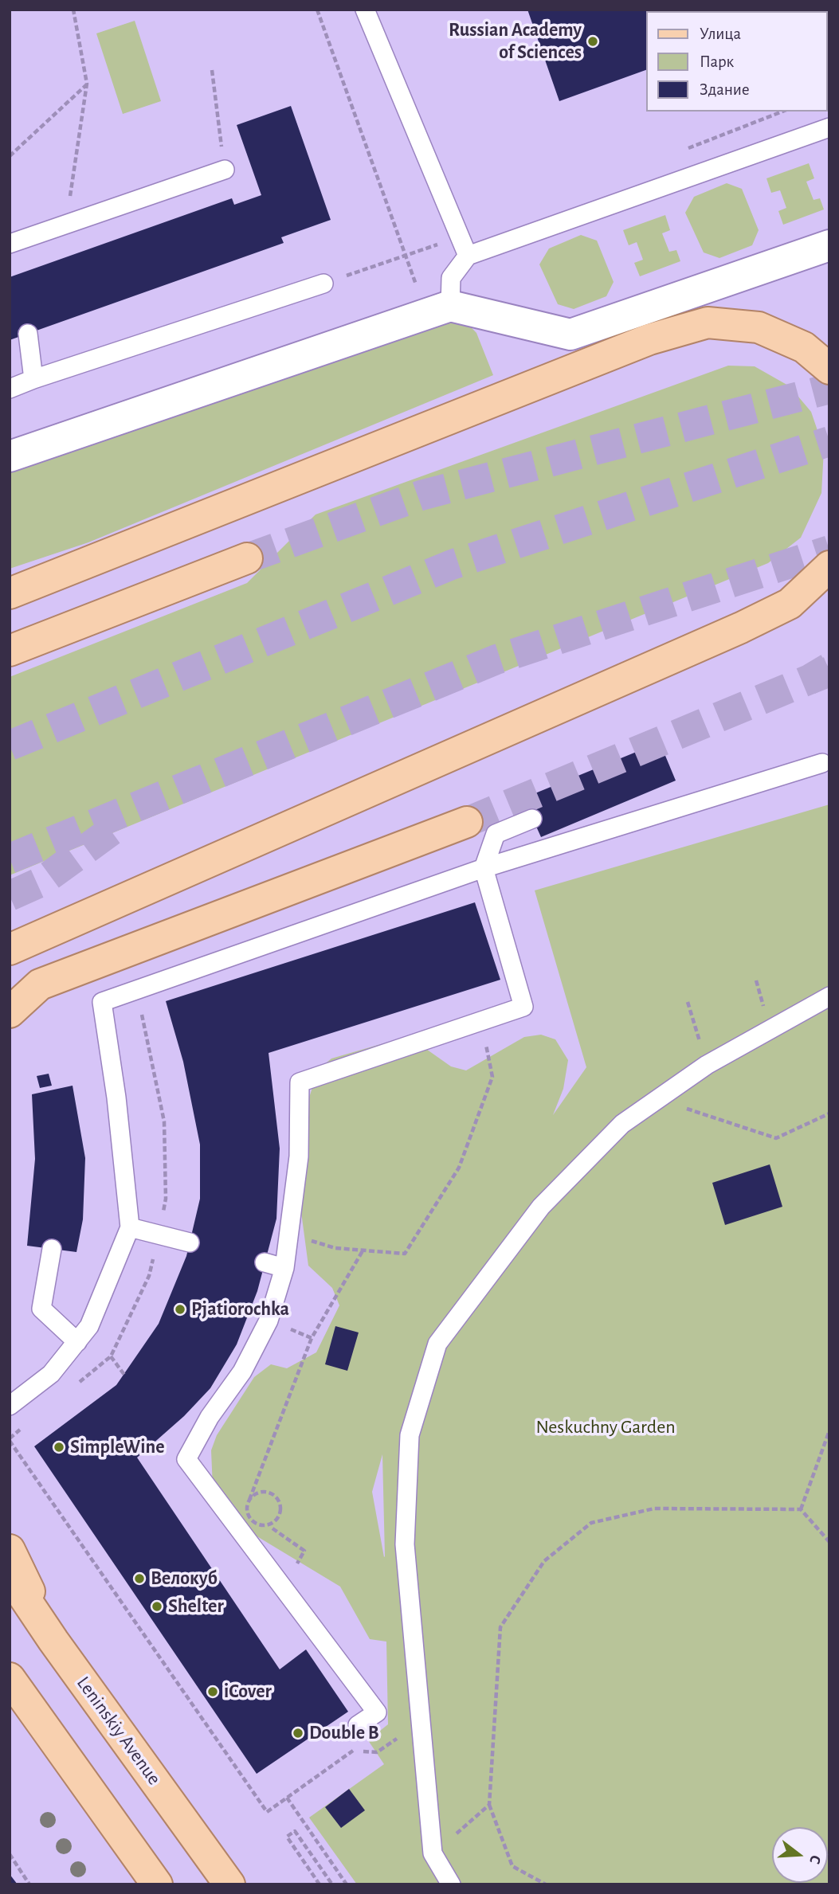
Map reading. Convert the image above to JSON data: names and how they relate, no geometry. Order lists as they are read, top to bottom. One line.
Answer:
{"streets":{"main road":["Leninskiy Avenue"]},"parks":["Neskuchny Garden"],"places":["Russian Academy of Sciences","Pjatiorochka","SimpleWine","Велокуб","Shelter","iCover","Double B"],"legend":["Улица","Парк","Здание"],"north":"right"}
